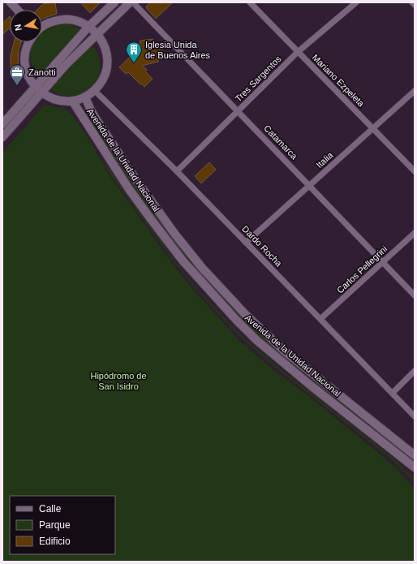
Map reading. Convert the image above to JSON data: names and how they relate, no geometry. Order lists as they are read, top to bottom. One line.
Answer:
{"streets":{"main road":["Avenida de la Unidad Nacional"],"street":["Tres Sargentos","Mariano Ezpeleta","Catamarca","Italia","Dardo Rocha","Carlos Pellegrini"]},"crossings":[["Tres Sargentos","Mariano Ezpeleta"],["Tres Sargentos","Catamarca"],["Tres Sargentos","Dardo Rocha"],["Mariano Ezpeleta","Italia"],["Catamarca","Italia"],["Catamarca","Carlos Pellegrini"],["Italia","Dardo Rocha"],["Dardo Rocha","Carlos Pellegrini"]],"parks":["Hipódromo de San Isidro"],"places":{"building":["Iglesia Unida de Buenos Aires"],"office":["Zanotti"]},"legend":["Calle","Parque","Edificio"],"north":"left"}
